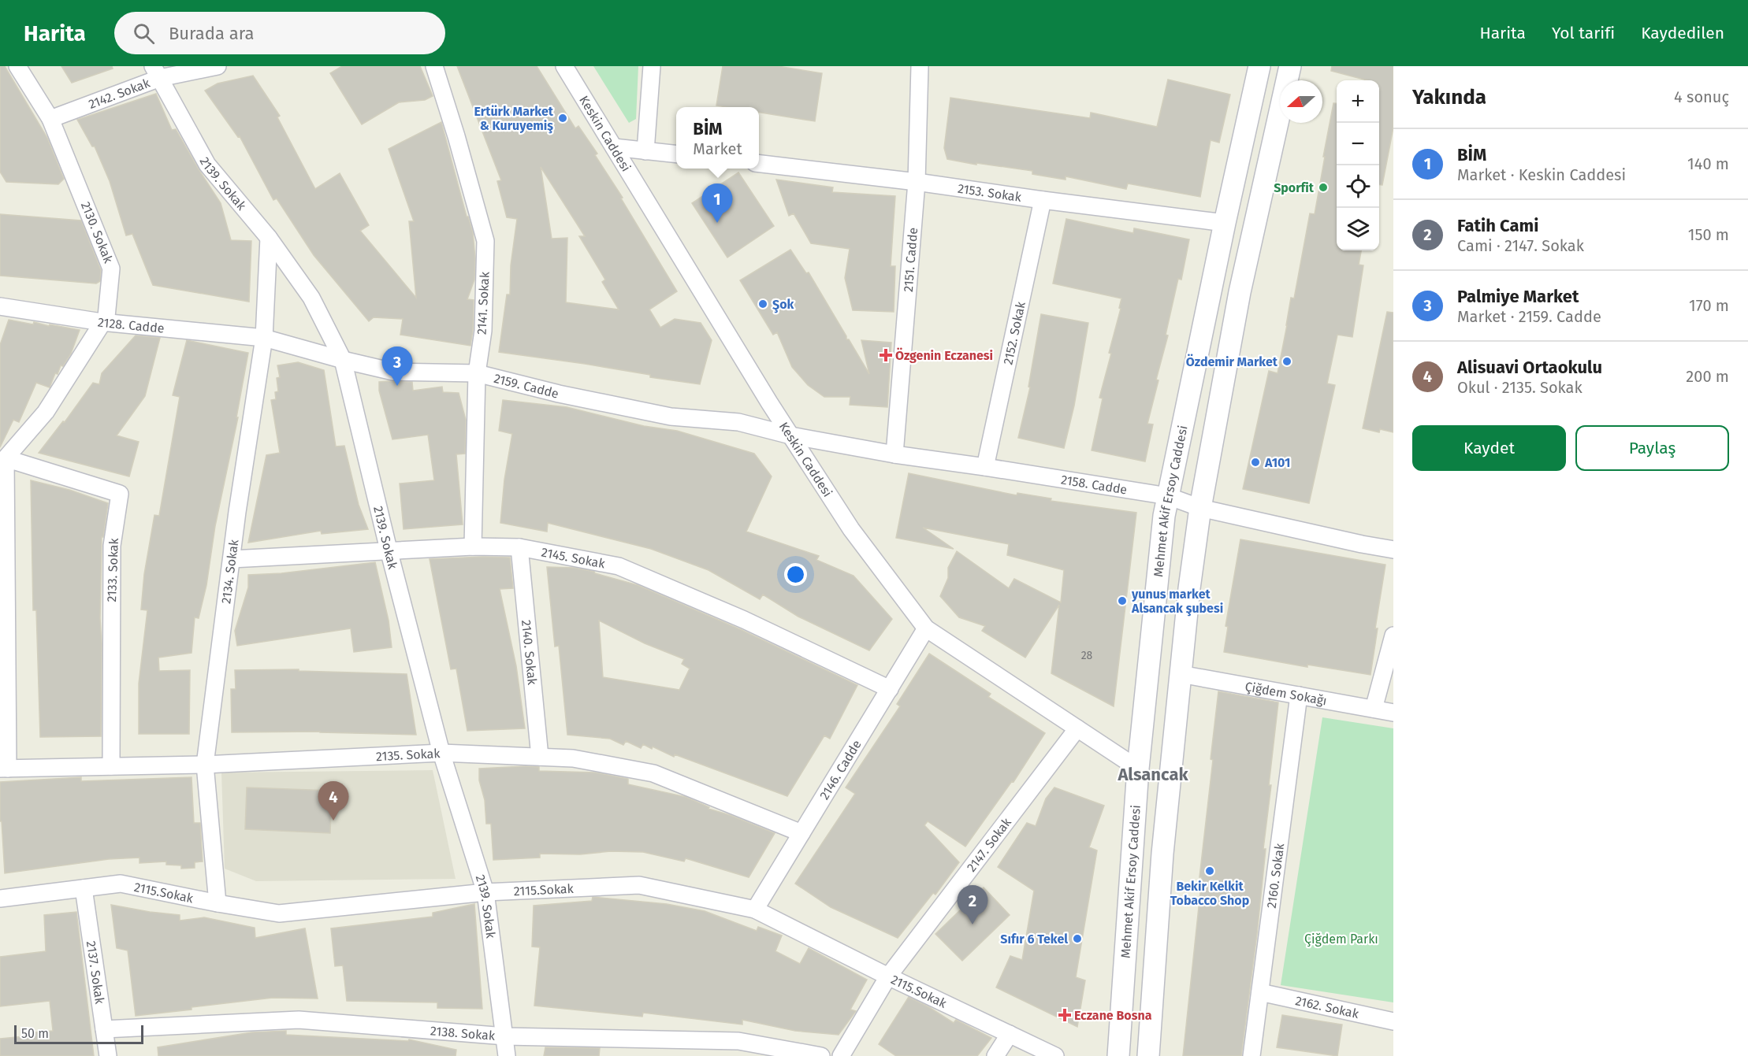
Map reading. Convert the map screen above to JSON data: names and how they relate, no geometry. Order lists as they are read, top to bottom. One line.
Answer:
{"streets":{"street":["2142. Sokak","Keskin Caddesi","2139. Sokak","2153. Sokak","2130. Sokak","2151. Cadde","2141. Sokak","2128. Cadde","2152. Sokak","2159. Cadde","2158. Cadde","Mehmet Akif Ersoy Caddesi","2145. Sokak","2133. Sokak","2134. Sokak","2140. Sokak","Çiğdem Sokağı","2135. Sokak","2146. Cadde","2147. Sokak","2160. Sokak","2115.Sokak","2137. Sokak","2162. Sokak","2138. Sokak"]},"crossings":[["2142. Sokak","2139. Sokak"],["2142. Sokak","2130. Sokak"],["Keskin Caddesi","2159. Cadde"],["Keskin Caddesi","2158. Cadde"],["Keskin Caddesi","Mehmet Akif Ersoy Caddesi"],["Keskin Caddesi","2146. Cadde"],["Keskin Caddesi","2147. Sokak"],["2139. Sokak","2159. Cadde"],["2139. Sokak","2145. Sokak"],["2139. Sokak","2134. Sokak"],["2139. Sokak","2135. Sokak"],["2139. Sokak","2115.Sokak"],["2139. Sokak","2138. Sokak"],["2153. Sokak","2151. Cadde"],["2153. Sokak","2152. Sokak"],["2153. Sokak","Mehmet Akif Ersoy Caddesi"],["2130. Sokak","2128. Cadde"],["2130. Sokak","2133. Sokak"],["2151. Cadde","2158. Cadde"],["2141. Sokak","2159. Cadde"],["2141. Sokak","2145. Sokak"],["2128. Cadde","2159. Cadde"],["2128. Cadde","2134. Sokak"],["2152. Sokak","2158. Cadde"],["2159. Cadde","2158. Cadde"],["2159. Cadde","2134. Sokak"],["2158. Cadde","Mehmet Akif Ersoy Caddesi"],["2145. Sokak","2134. Sokak"],["2145. Sokak","2140. Sokak"],["2145. Sokak","2146. Cadde"],["2133. Sokak","2135. Sokak"],["2134. Sokak","2135. Sokak"],["2134. Sokak","2115.Sokak"],["2140. Sokak","2135. Sokak"],["Çiğdem Sokağı","2160. Sokak"],["2135. Sokak","2146. Cadde"],["2146. Cadde","2115.Sokak"],["2147. Sokak","2115.Sokak"],["2160. Sokak","2162. Sokak"],["2115.Sokak","2137. Sokak"],["2137. Sokak","2138. Sokak"]],"districts":["Alsancak"],"parks":["Çiğdem Parkı"],"places":{"other":["Ertürk Market & Kuruyemiş","Sporfit","Şok","Özdemir Market","A101","yunus market Alsancak şubesi","Bekir Kelkit Tobacco Shop","Sıfır 6 Tekel"],"health":["Özgenin Eczanesi","Eczane Bosna"]},"house_numbers":["28"],"scale_bar":"50 m","north":"left","page":{"header":"Harita","search":"Burada ara","nav":["Harita","Yol tarifi","Kaydedilen"],"heading":["Yakında","4 sonuç"],"map_buttons":["+","−"],"popup":["BİM","Market"],"list":[{"mark":"1","name":"BİM","note":"Market · Keskin Caddesi","value":"140 m"},{"mark":"2","name":"Fatih Cami","note":"Cami · 2147. Sokak","value":"150 m"},{"mark":"3","name":"Palmiye Market","note":"Market · 2159. Cadde","value":"170 m"},{"mark":"4","name":"Alisuavi Ortaokulu","note":"Okul · 2135. Sokak","value":"200 m"}],"pins":["1","3","4","2"],"buttons":["Kaydet","Paylaş"],"scale":"50 m"}}
